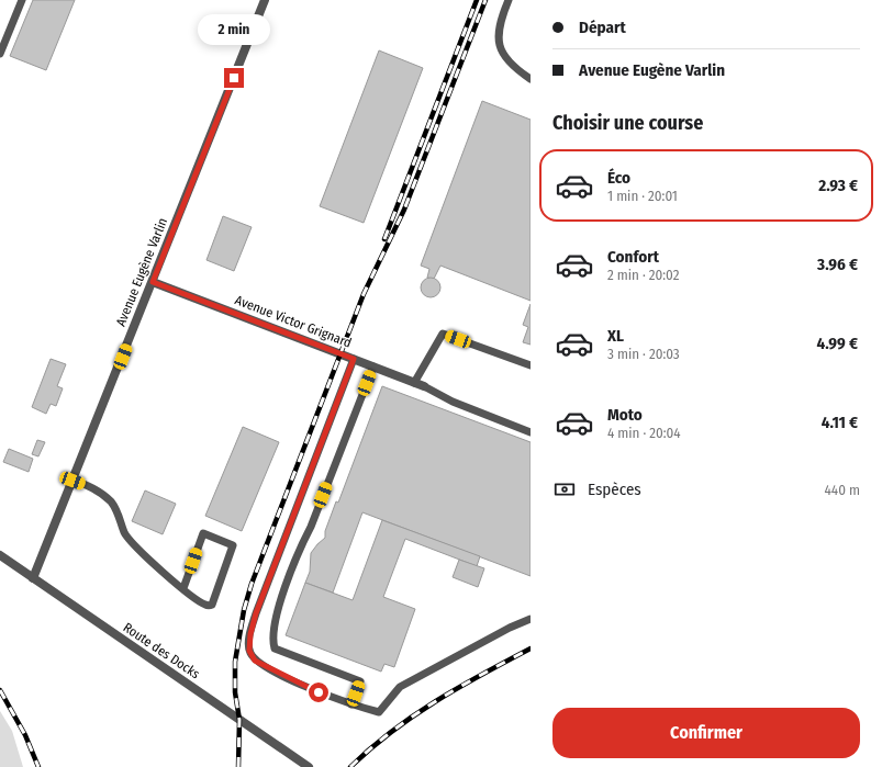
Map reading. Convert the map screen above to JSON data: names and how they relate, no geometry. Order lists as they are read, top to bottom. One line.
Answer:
{"streets":{"street":["Avenue Eugène Varlin","Avenue Victor Grignard","Route des Docks"]},"crossings":[["Avenue Eugène Varlin","Avenue Victor Grignard"],["Avenue Eugène Varlin","Route des Docks"]],"page":{"banner":["Départ","Avenue Eugène Varlin"],"bubble":"2 min","heading":"Choisir une course","list":[{"name":"Éco","note":"1 min · 20:01","value":"2.93 €"},{"name":"Confort","note":"2 min · 20:02","value":"3.96 €"},{"name":"XL","note":"3 min · 20:03","value":"4.99 €"},{"name":"Moto","note":"4 min · 20:04","value":"4.11 €"}],"pay":["Espèces","440 m"],"buttons":"Confirmer"}}
